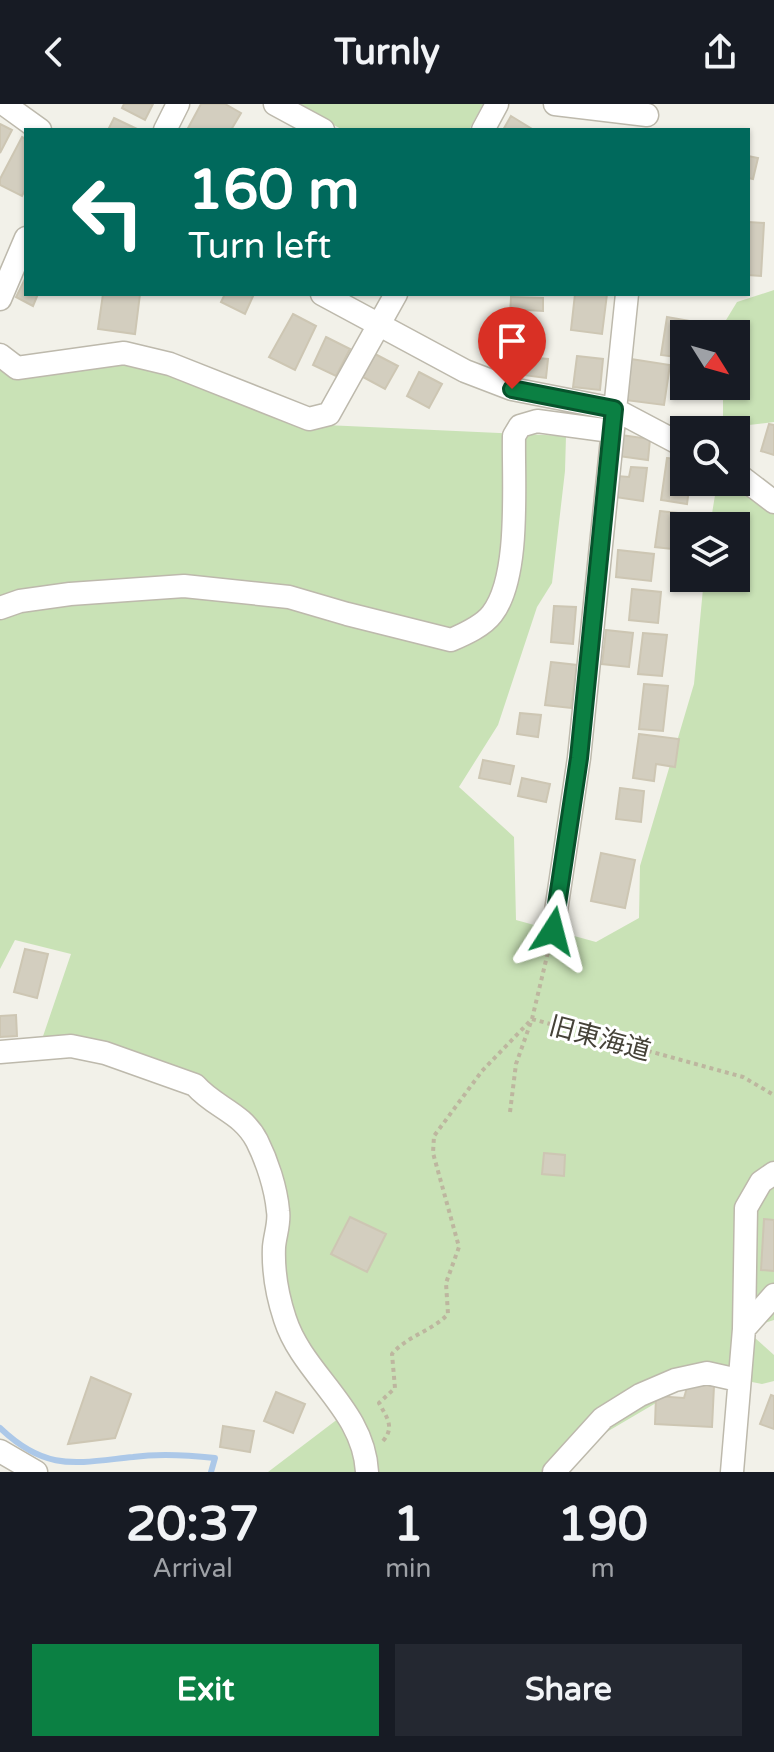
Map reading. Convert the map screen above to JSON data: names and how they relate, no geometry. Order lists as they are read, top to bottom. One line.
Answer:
{"streets":{"path":["旧東海道"]},"north":"bottom right","page":{"header":"Turnly","turn":["160 m","Turn left"],"eta":["20:37","Arrival","1","min","190","m"],"buttons":["Exit","Share"]}}
